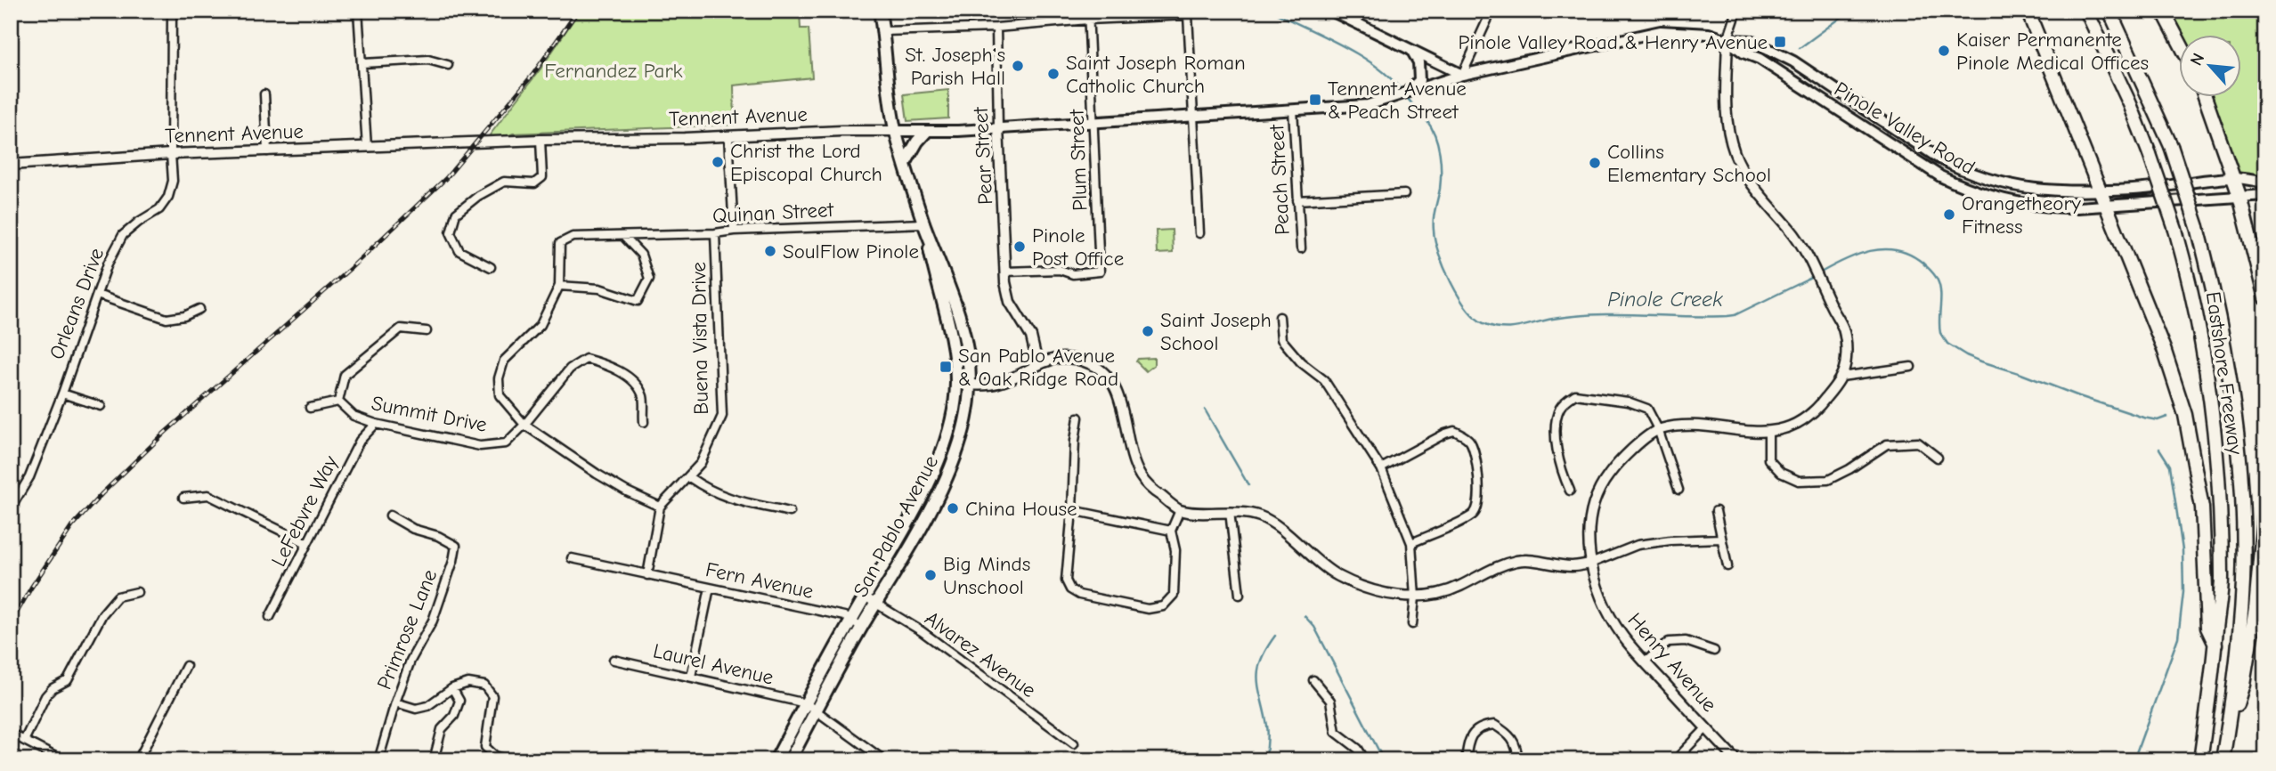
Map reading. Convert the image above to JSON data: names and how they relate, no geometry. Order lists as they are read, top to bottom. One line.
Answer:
{"streets":{"highway":["Eastshore Freeway"],"main road":["Tennent Avenue","Pinole Valley Road","San Pablo Avenue"],"street":["Pear Street","Plum Street","Peach Street","Quinan Street","Orleans Drive","Buena Vista Drive","Summit Drive","LeFebvre Way","Fern Avenue","Primrose Lane","Alvarez Avenue","Henry Avenue","Laurel Avenue"]},"crossings":[["Tennent Avenue","Pinole Valley Road"],["Tennent Avenue","Pear Street"],["Tennent Avenue","Plum Street"],["Tennent Avenue","Peach Street"],["Tennent Avenue","Orleans Drive"],["Tennent Avenue","San Pablo Avenue"],["Pear Street","Plum Street"],["Quinan Street","Buena Vista Drive"],["Quinan Street","San Pablo Avenue"],["Summit Drive","LeFebvre Way"],["San Pablo Avenue","Fern Avenue"],["San Pablo Avenue","Alvarez Avenue"],["San Pablo Avenue","Laurel Avenue"]],"water":["Pinole Creek"],"parks":["Fernandez Park"],"places":{"transit":["Pinole Valley Road & Henry Avenue","Tennent Avenue & Peach Street","San Pablo Avenue & Oak Ridge Road"],"other":["Kaiser Permanente Pinole Medical Offices","St. Joseph's Parish Hall","Saint Joseph Roman Catholic Church","Christ the Lord Episcopal Church","Collins Elementary School","Orangetheory Fitness","Pinole Post Office","SoulFlow Pinole","Saint Joseph School","China House","Big Minds Unschool"]},"north":"top left"}
